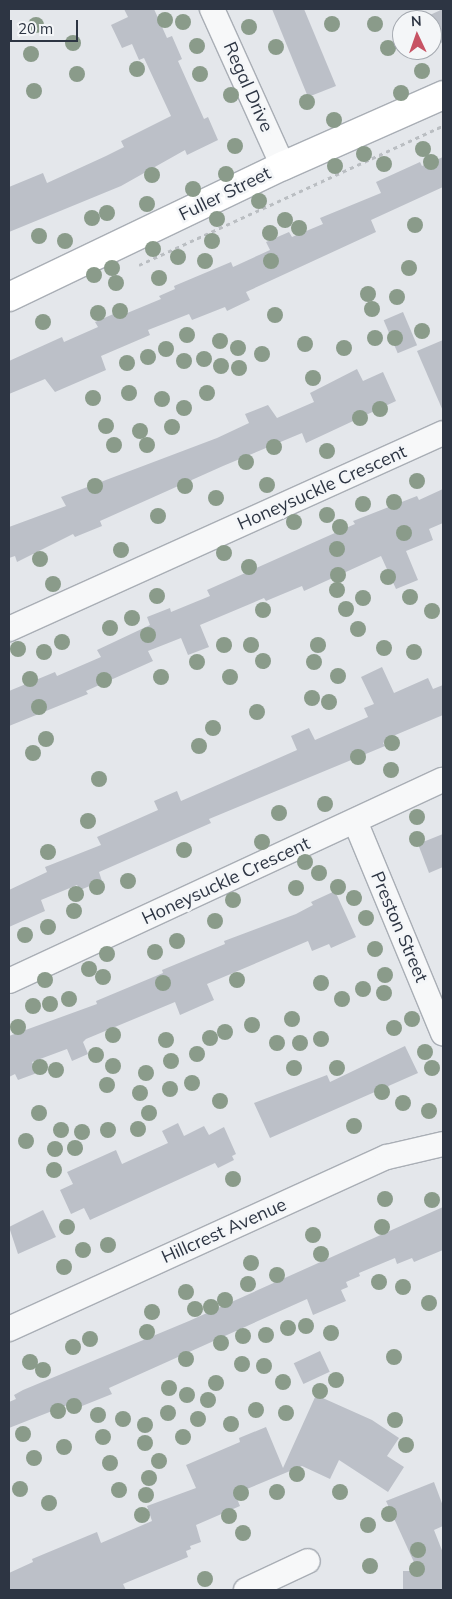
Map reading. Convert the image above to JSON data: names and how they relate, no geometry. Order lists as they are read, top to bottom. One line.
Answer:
{"streets":{"street":["Regal Drive","Fuller Street","Honeysuckle Crescent","Preston Street","Hillcrest Avenue"]},"crossings":[["Regal Drive","Fuller Street"],["Honeysuckle Crescent","Preston Street"]],"scale_bar":"20 m","north":"top"}
